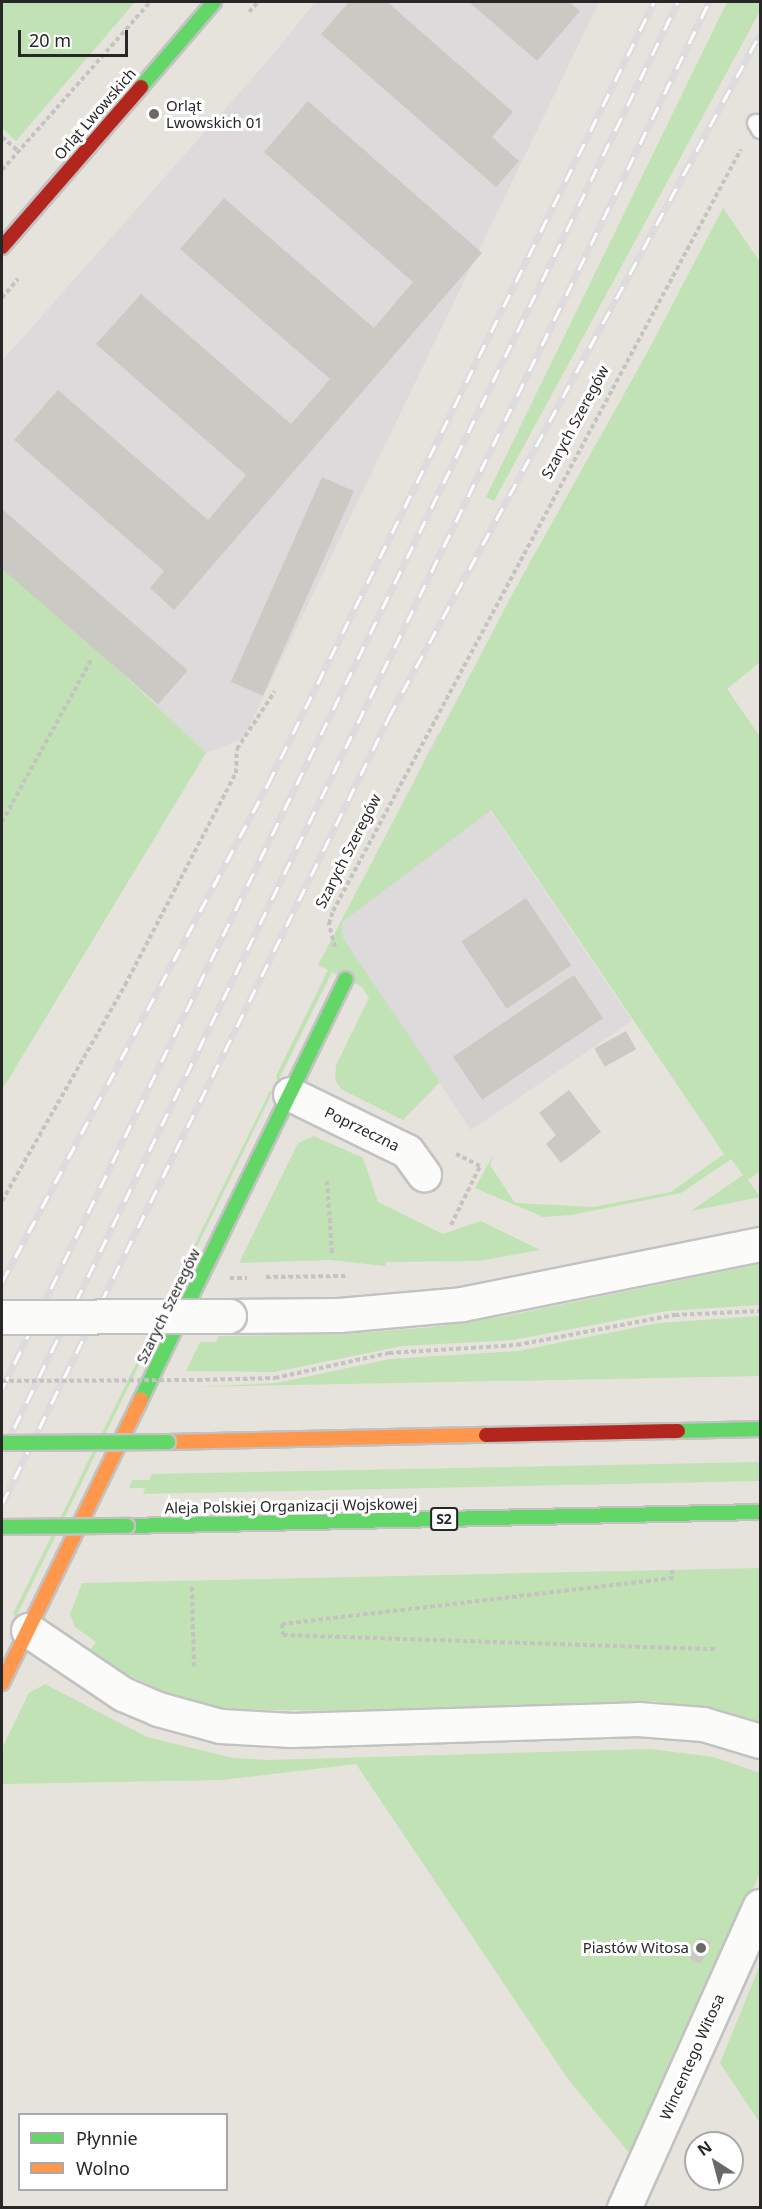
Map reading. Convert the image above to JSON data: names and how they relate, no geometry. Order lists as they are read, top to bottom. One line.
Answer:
{"streets":{"main road":["Orląt Lwowskich","Szarych Szeregów","Aleja Polskiej Organizacji Wojskowej","S2"],"street":["Poprzeczna","Wincentego Witosa"]},"crossings":[["Szarych Szeregów","Poprzeczna"]],"places":["Orląt Lwowskich 01","Piastów Witosa"],"legend":["Płynnie","Wolno"],"scale_bar":"20 m","north":"top left"}
